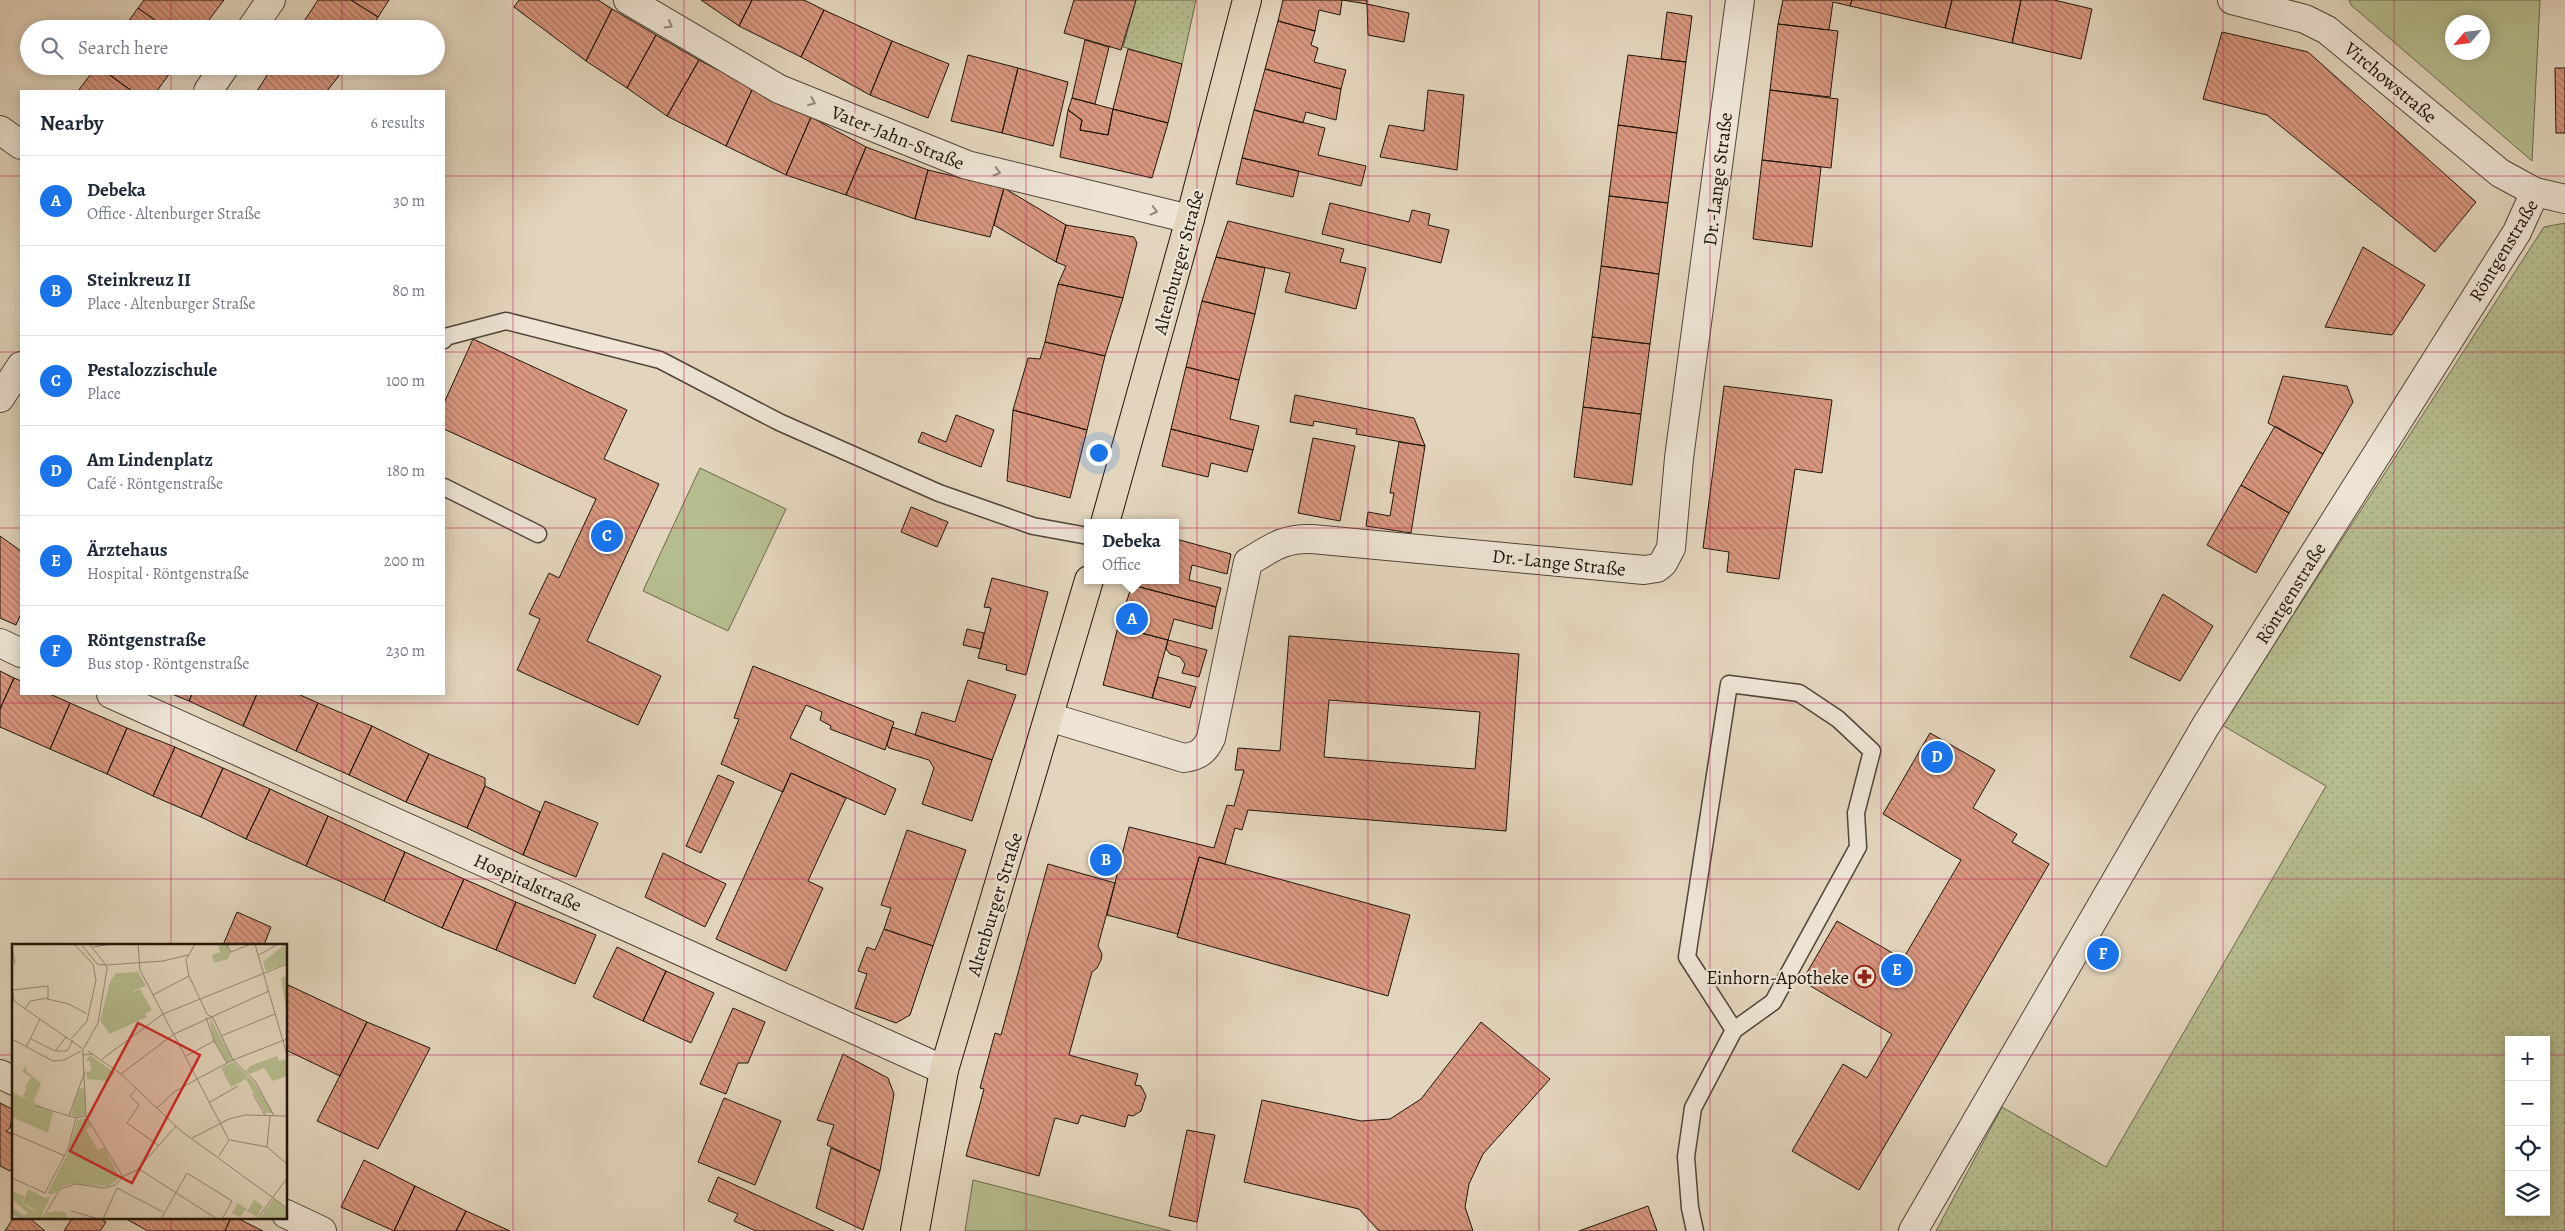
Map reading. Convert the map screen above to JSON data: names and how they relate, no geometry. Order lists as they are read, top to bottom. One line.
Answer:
{"streets":{"main road":["Altenburger Straße"],"street":["Virchowstraße","Vater-Jahn-Straße","Dr.-Lange Straße","Röntgenstraße","Hospitalstraße"]},"crossings":[["Virchowstraße","Röntgenstraße"],["Vater-Jahn-Straße","Altenburger Straße"],["Dr.-Lange Straße","Altenburger Straße"],["Altenburger Straße","Hospitalstraße"]],"one_way":["Vater-Jahn-Straße"],"places":{"pharmacy":["Einhorn-Apotheke"]},"north":"bottom left","page":{"search":"Search here","heading":["Nearby","6 results"],"list":[{"mark":"A","name":"Debeka","note":"Office · Altenburger Straße","value":"30 m"},{"mark":"B","name":"Steinkreuz II","note":"Place · Altenburger Straße","value":"80 m"},{"mark":"C","name":"Pestalozzischule","note":"Place","value":"100 m"},{"mark":"D","name":"Am Lindenplatz","note":"Café · Röntgenstraße","value":"180 m"},{"mark":"E","name":"Ärztehaus","note":"Hospital · Röntgenstraße","value":"200 m"},{"mark":"F","name":"Röntgenstraße","note":"Bus stop · Röntgenstraße","value":"230 m"}],"pins":["C","A","D","B","F","E"],"popup":["Debeka","Office"],"map_buttons":["+","−"]}}
